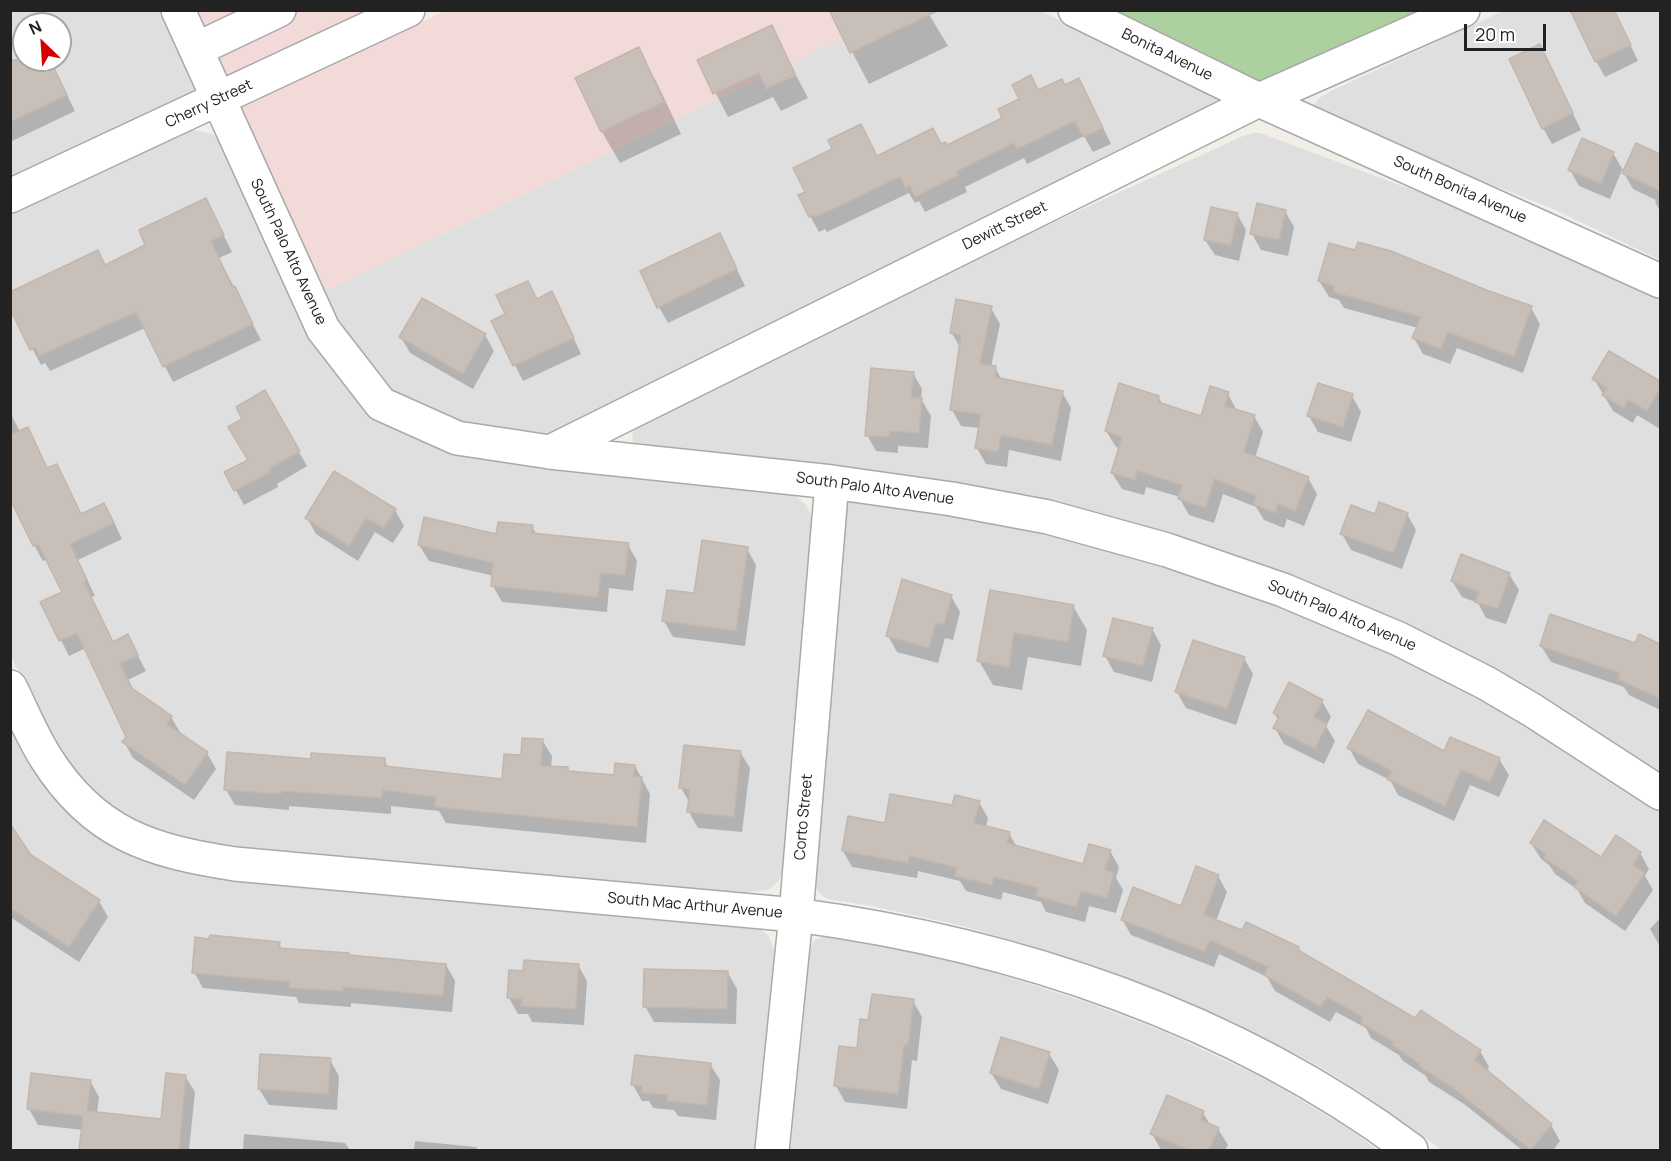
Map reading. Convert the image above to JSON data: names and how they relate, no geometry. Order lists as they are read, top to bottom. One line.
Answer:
{"streets":{"street":["Bonita Avenue","Cherry Street","South Bonita Avenue","Dewitt Street","South Palo Alto Avenue","Corto Street","South Mac Arthur Avenue"]},"crossings":[["Bonita Avenue","South Bonita Avenue"],["Bonita Avenue","Dewitt Street"],["Cherry Street","South Palo Alto Avenue"],["South Bonita Avenue","Dewitt Street"],["Dewitt Street","South Palo Alto Avenue"],["South Palo Alto Avenue","Corto Street"],["Corto Street","South Mac Arthur Avenue"]],"scale_bar":"20 m","north":"top left"}
